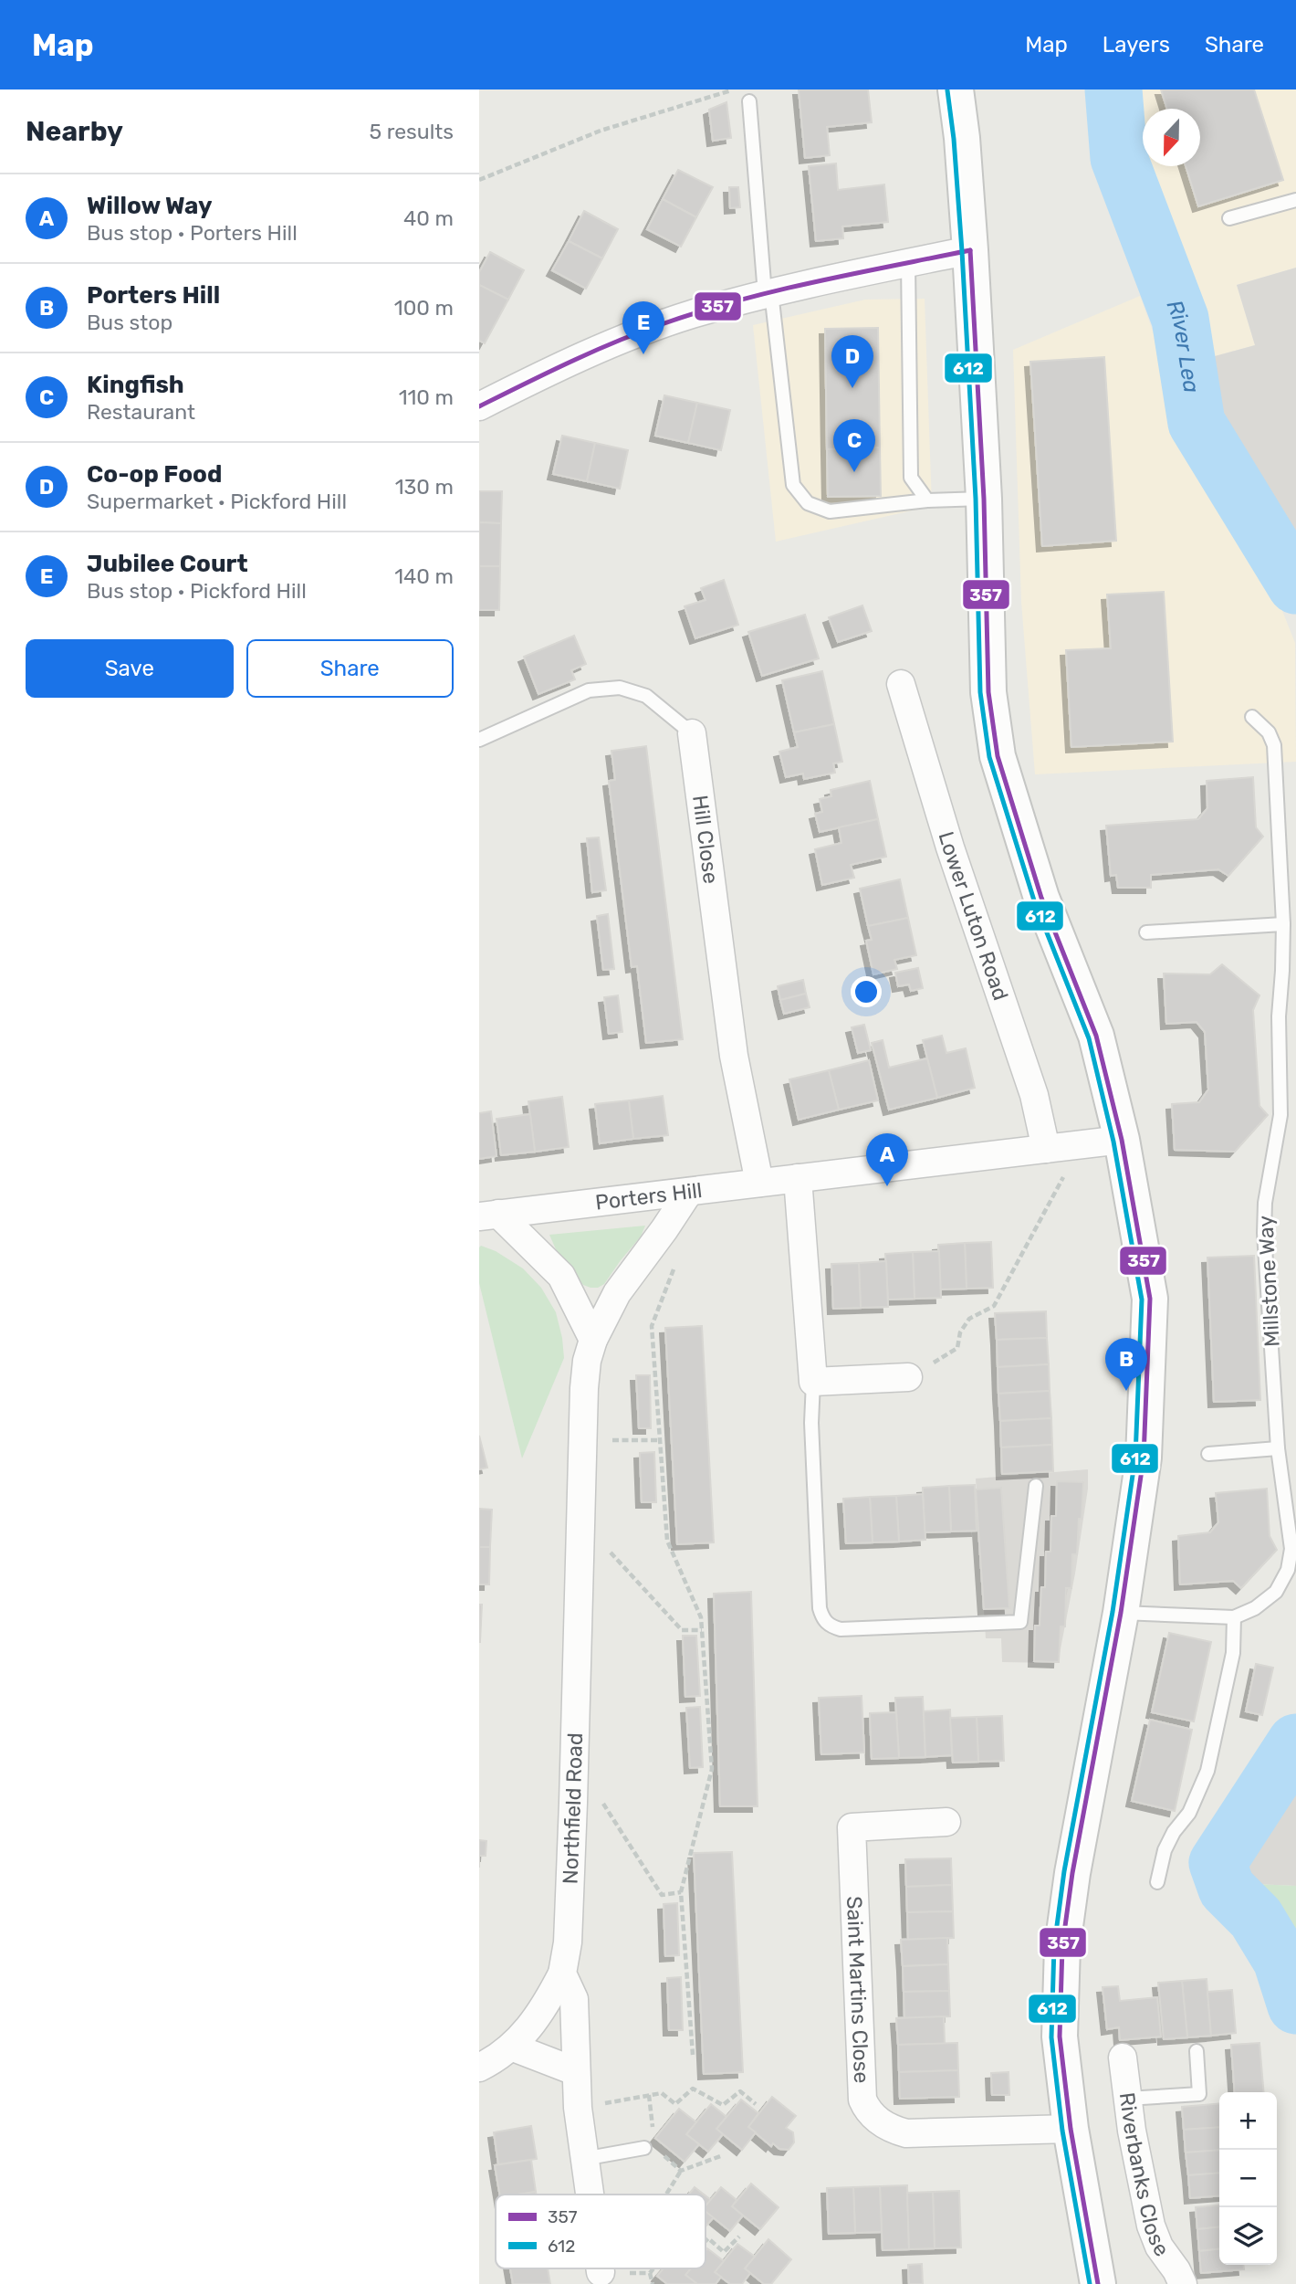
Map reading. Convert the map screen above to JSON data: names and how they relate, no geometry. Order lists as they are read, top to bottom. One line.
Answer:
{"streets":{"street":["Hill Close","Lower Luton Road","Porters Hill","Northfield Road","Saint Martins Close","Riverbanks Close"],"lane":["Millstone Way"]},"crossings":[["Hill Close","Porters Hill"],["Lower Luton Road","Porters Hill"],["Porters Hill","Northfield Road"]],"water":["River Lea"],"lines":["transit line 612","transit line 357"],"legend":["357","612"],"north":"bottom","page":{"header":"Map","nav":["Map","Layers","Share"],"heading":["Nearby","5 results"],"list":[{"mark":"A","name":"Willow Way","note":"Bus stop · Porters Hill","value":"40 m"},{"mark":"B","name":"Porters Hill","note":"Bus stop","value":"100 m"},{"mark":"C","name":"Kingfish","note":"Restaurant","value":"110 m"},{"mark":"D","name":"Co-op Food","note":"Supermarket · Pickford Hill","value":"130 m"},{"mark":"E","name":"Jubilee Court","note":"Bus stop · Pickford Hill","value":"140 m"}],"pins":["E","D","C","A","B"],"buttons":["Save","Share"],"map_buttons":["+","−"]}}
